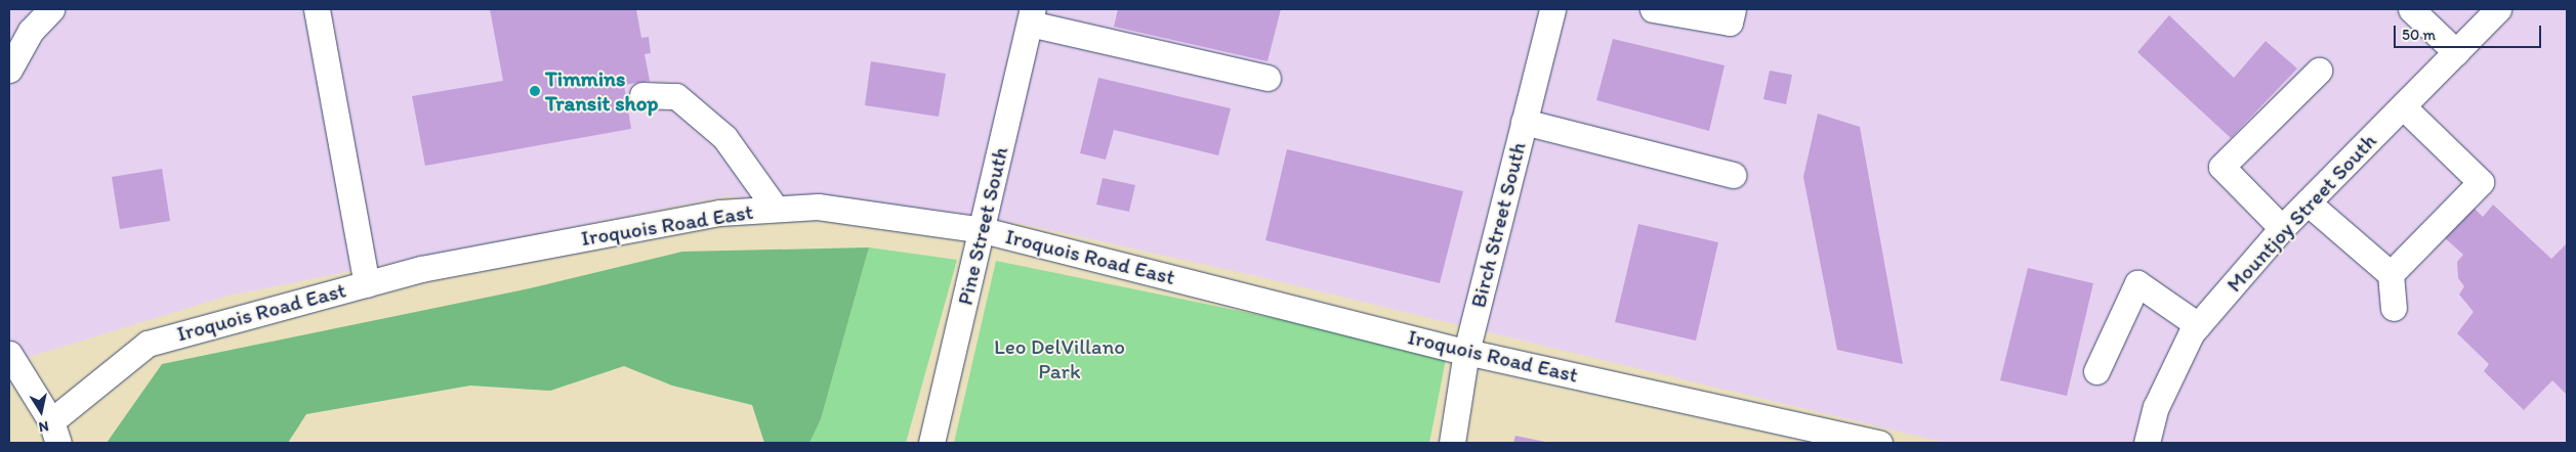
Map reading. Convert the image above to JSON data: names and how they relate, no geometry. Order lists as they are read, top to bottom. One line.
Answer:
{"streets":{"street":["Mountjoy Street South","Iroquois Road East","Birch Street South","Pine Street South"]},"crossings":[["Iroquois Road East","Birch Street South"],["Iroquois Road East","Pine Street South"]],"parks":["Leo DelVillano Park"],"places":["Timmins Transit shop"],"scale_bar":"50 m","north":"bottom"}
